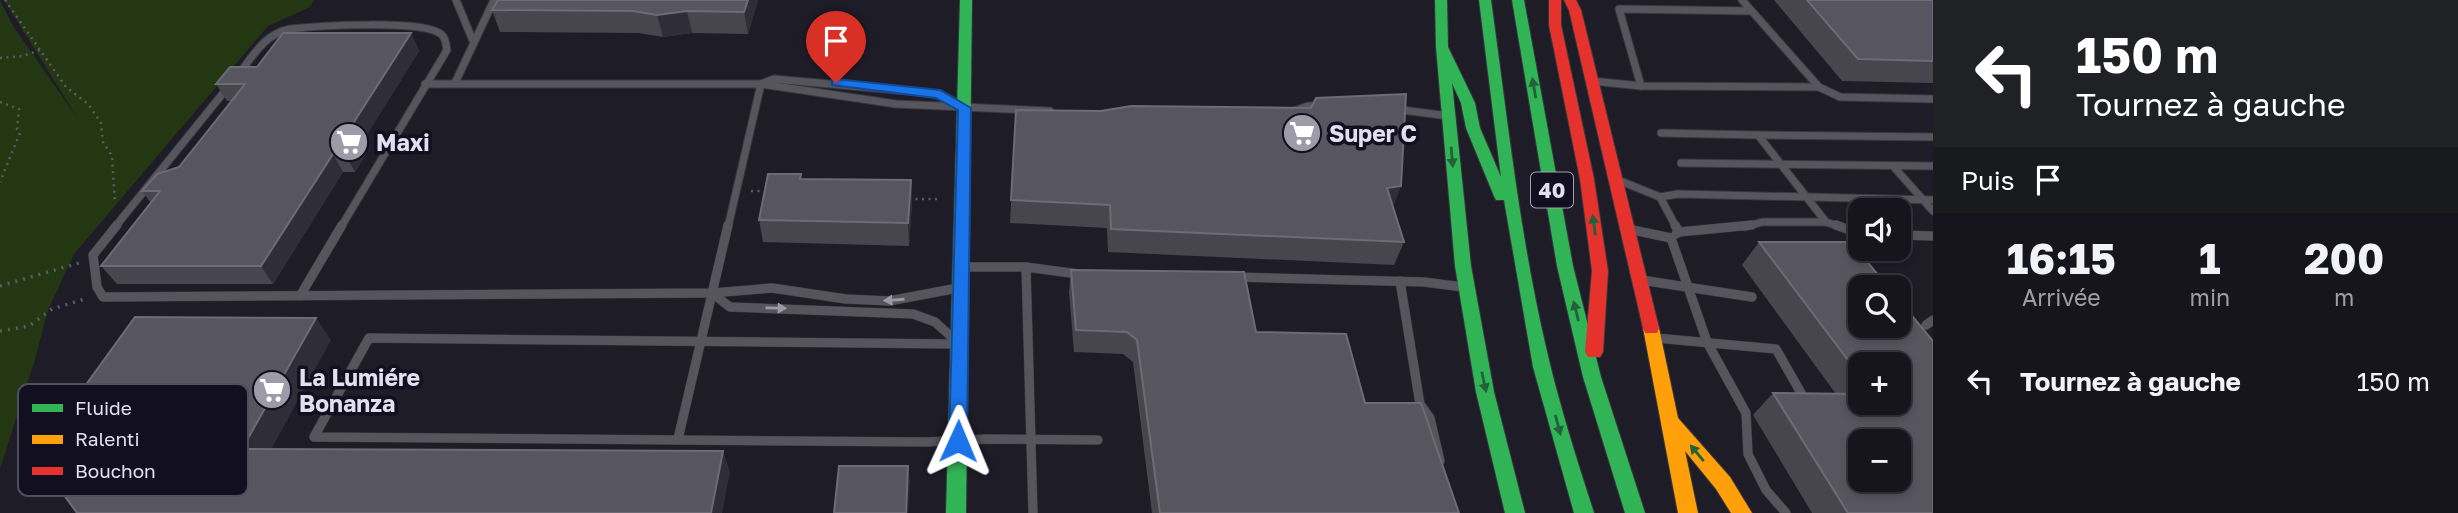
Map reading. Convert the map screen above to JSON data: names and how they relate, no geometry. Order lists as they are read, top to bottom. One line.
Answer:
{"streets":{"main road":["40"]},"places":{"supermarket":["Super C","Maxi","La Lumiére Bonanza"]},"legend":["Fluide","Ralenti","Bouchon"],"page":{"turn":["150 m","Tournez à gauche"],"then":"Puis","map_buttons":["+","−"],"eta":["16:15","Arrivée","1","min","200","m"],"list":[{"name":"Tournez à gauche","value":"150 m"}]}}
